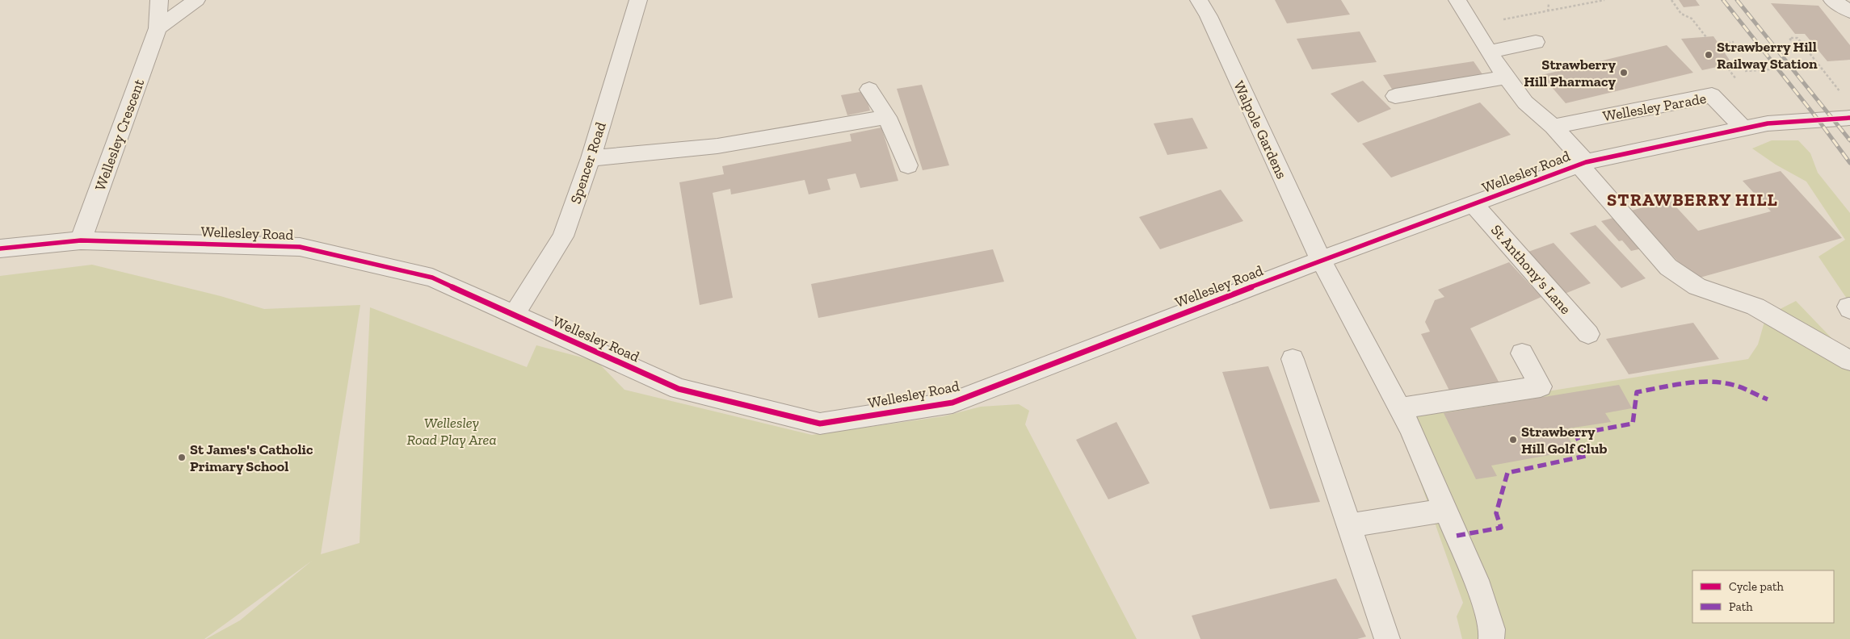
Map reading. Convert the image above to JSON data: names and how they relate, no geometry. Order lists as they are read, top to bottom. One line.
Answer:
{"streets":{"street":["Wellesley Parade","Walpole Gardens","Wellesley Crescent","Spencer Road","Wellesley Road","St Anthony's Lane"]},"crossings":[["Wellesley Parade","Wellesley Road"],["Walpole Gardens","Wellesley Road"],["Wellesley Crescent","Wellesley Road"],["Spencer Road","Wellesley Road"],["Wellesley Road","St Anthony's Lane"]],"districts":["STRAWBERRY HILL"],"parks":["Wellesley Road Play Area"],"places":["Strawberry Hill Railway Station","Strawberry Hill Pharmacy","Strawberry Hill Golf Club","St James's Catholic Primary School"],"legend":["Cycle path","Path"]}
